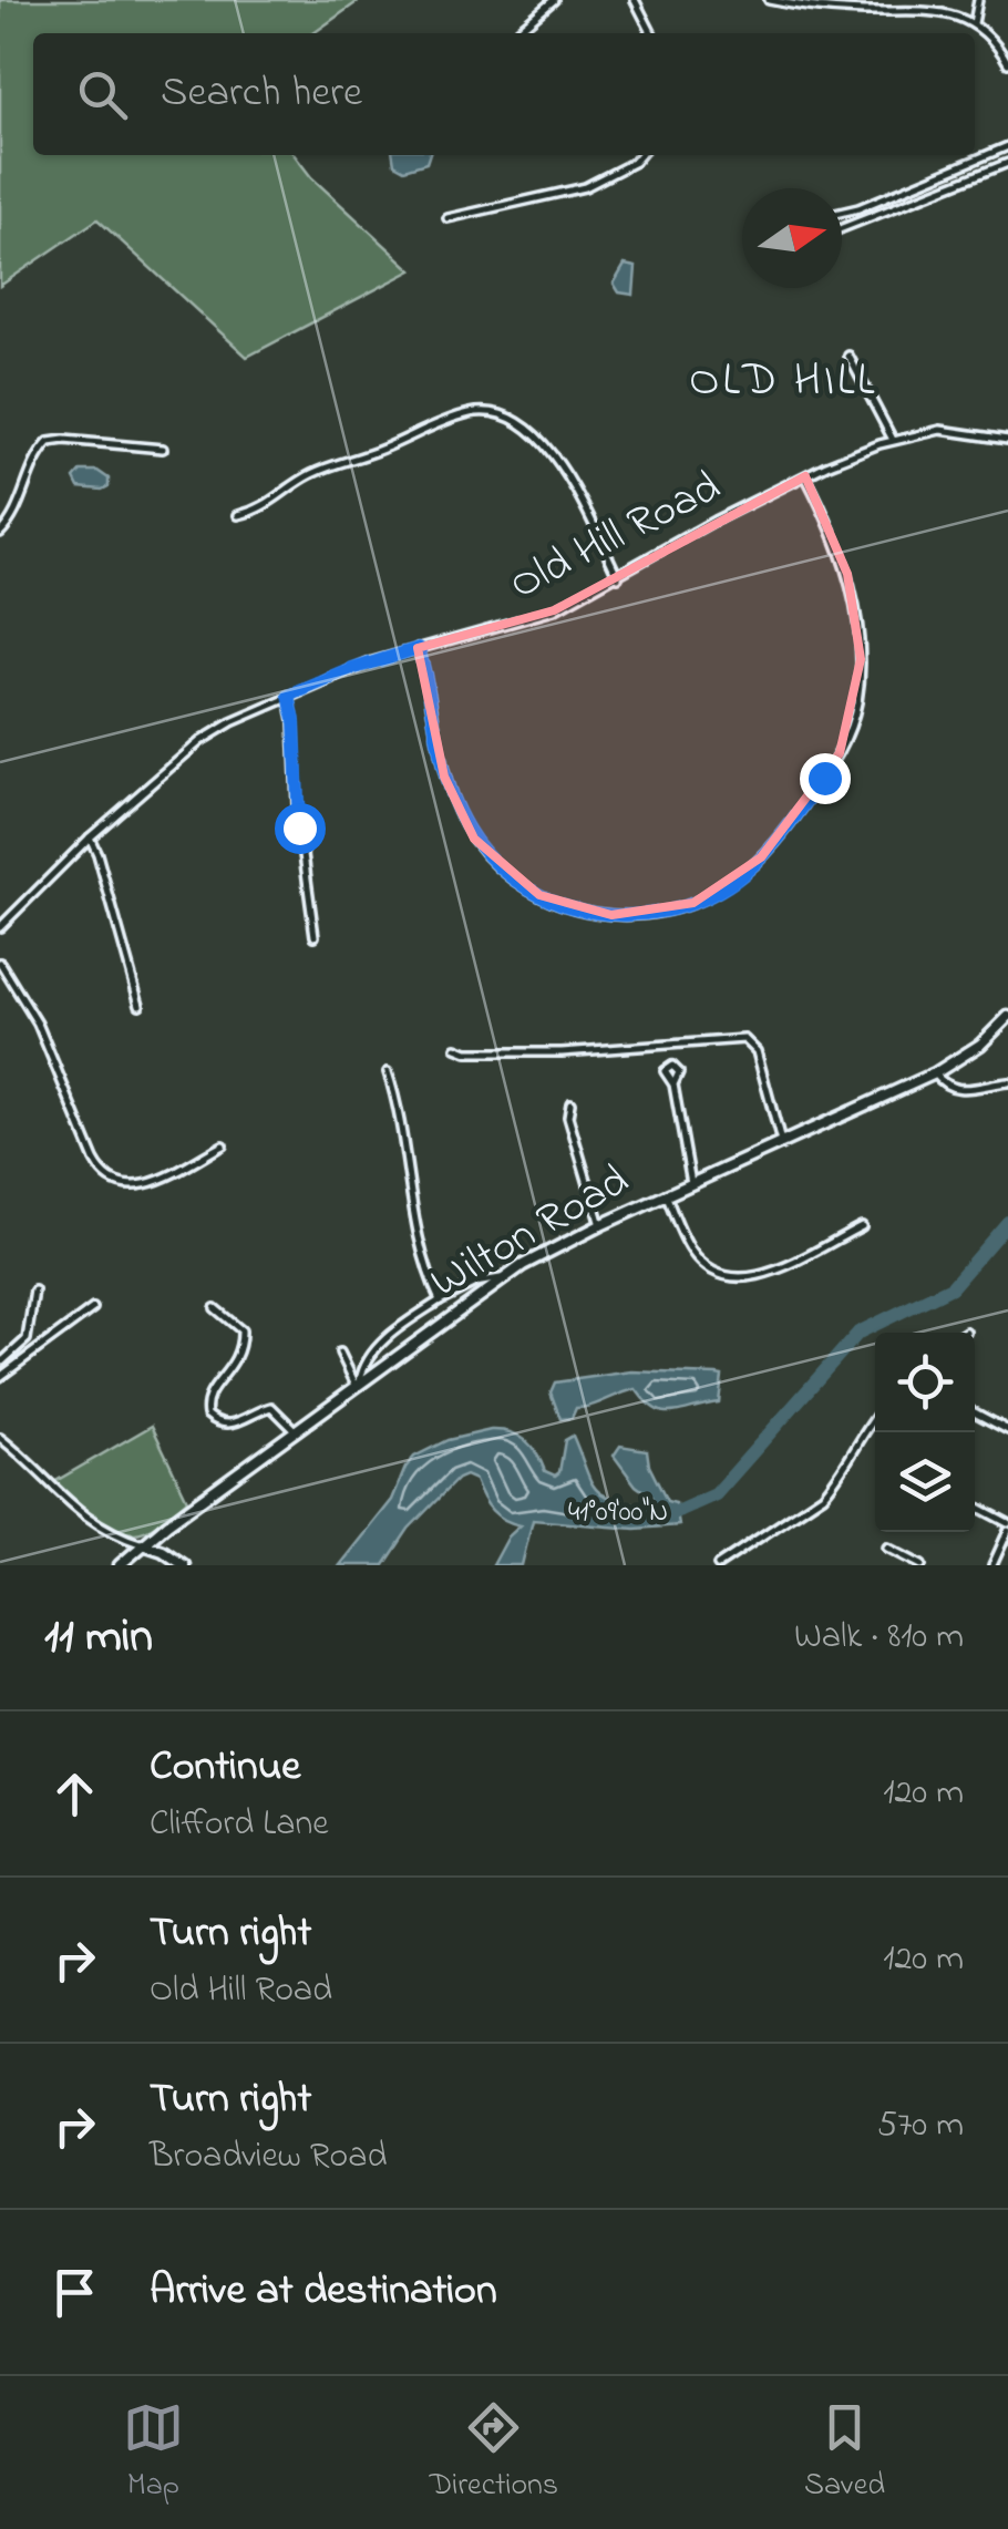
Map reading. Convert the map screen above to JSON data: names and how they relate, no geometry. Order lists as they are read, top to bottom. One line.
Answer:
{"streets":{"main road":["Wilton Road"],"street":["Old Hill Road"]},"districts":["OLD HILL"],"north":"right","page":{"search":"Search here","heading":["11 min","Walk · 810 m"],"list":[["Continue","Clifford Lane","120 m"],["Turn right","Old Hill Road","120 m"],["Turn right","Broadview Road","570 m"],"Arrive at destination"],"nav":["Map","Directions","Saved"]},"coordinates":["41°09'00\"N"]}
